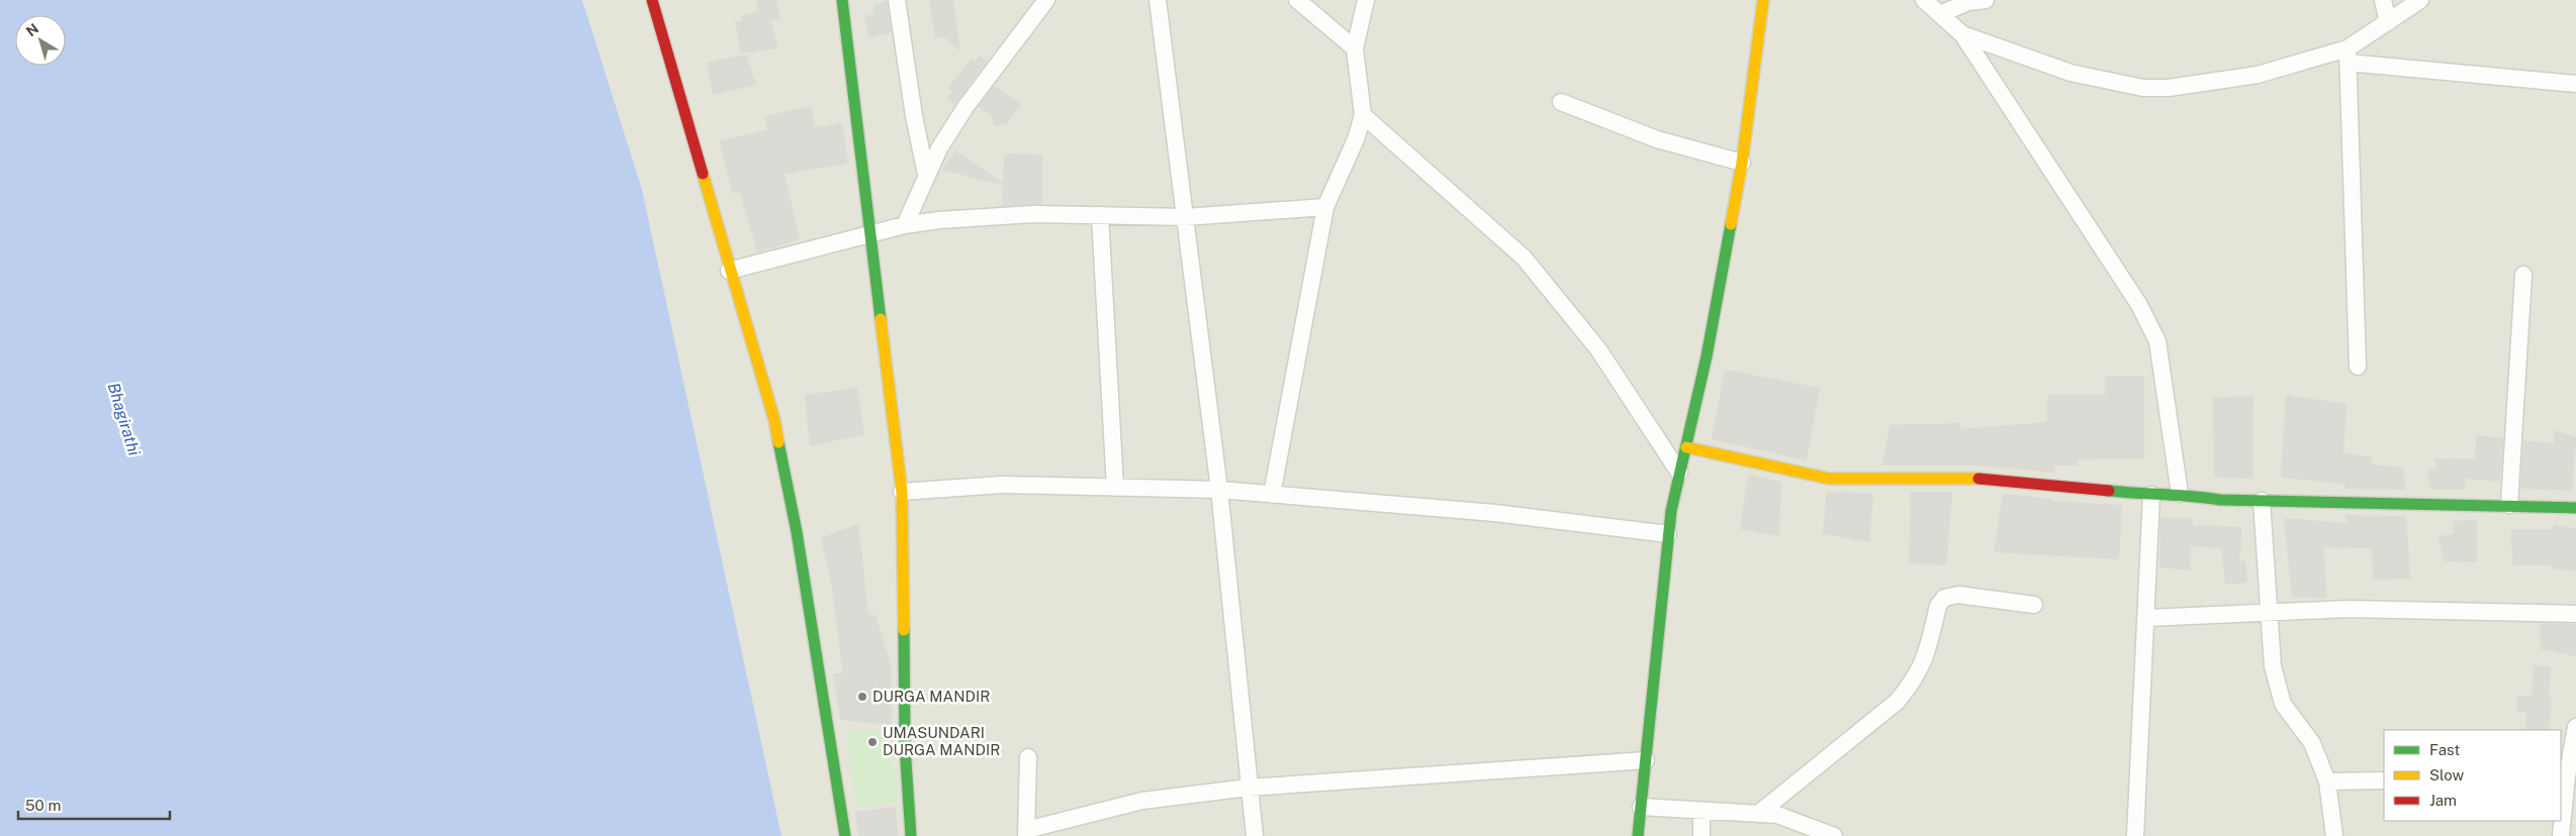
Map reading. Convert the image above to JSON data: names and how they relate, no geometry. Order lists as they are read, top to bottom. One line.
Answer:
{"water":["Bhagirathi"],"places":["DURGA MANDIR","UMASUNDARI DURGA MANDIR"],"legend":["Fast","Slow","Jam"],"scale_bar":"50 m","north":"top left"}
